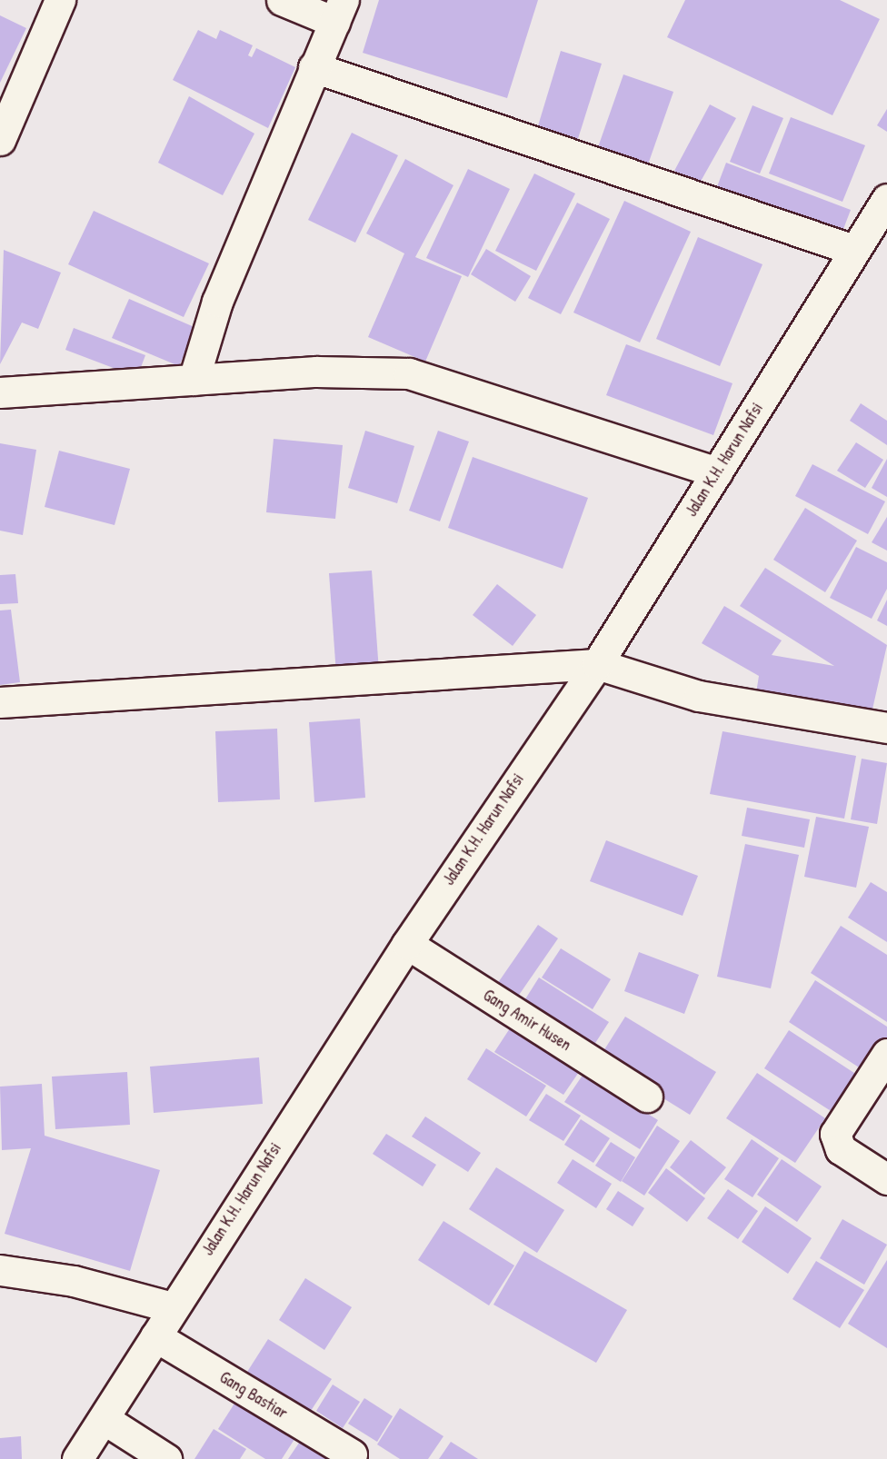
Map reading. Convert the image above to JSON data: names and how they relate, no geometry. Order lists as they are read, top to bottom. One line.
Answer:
{"streets":{"street":["Jalan K.H. Harun Nafsi","Gang Amir Husen","Gang Bastiar"]},"crossings":[["Jalan K.H. Harun Nafsi","Gang Amir Husen"],["Jalan K.H. Harun Nafsi","Gang Bastiar"]]}
